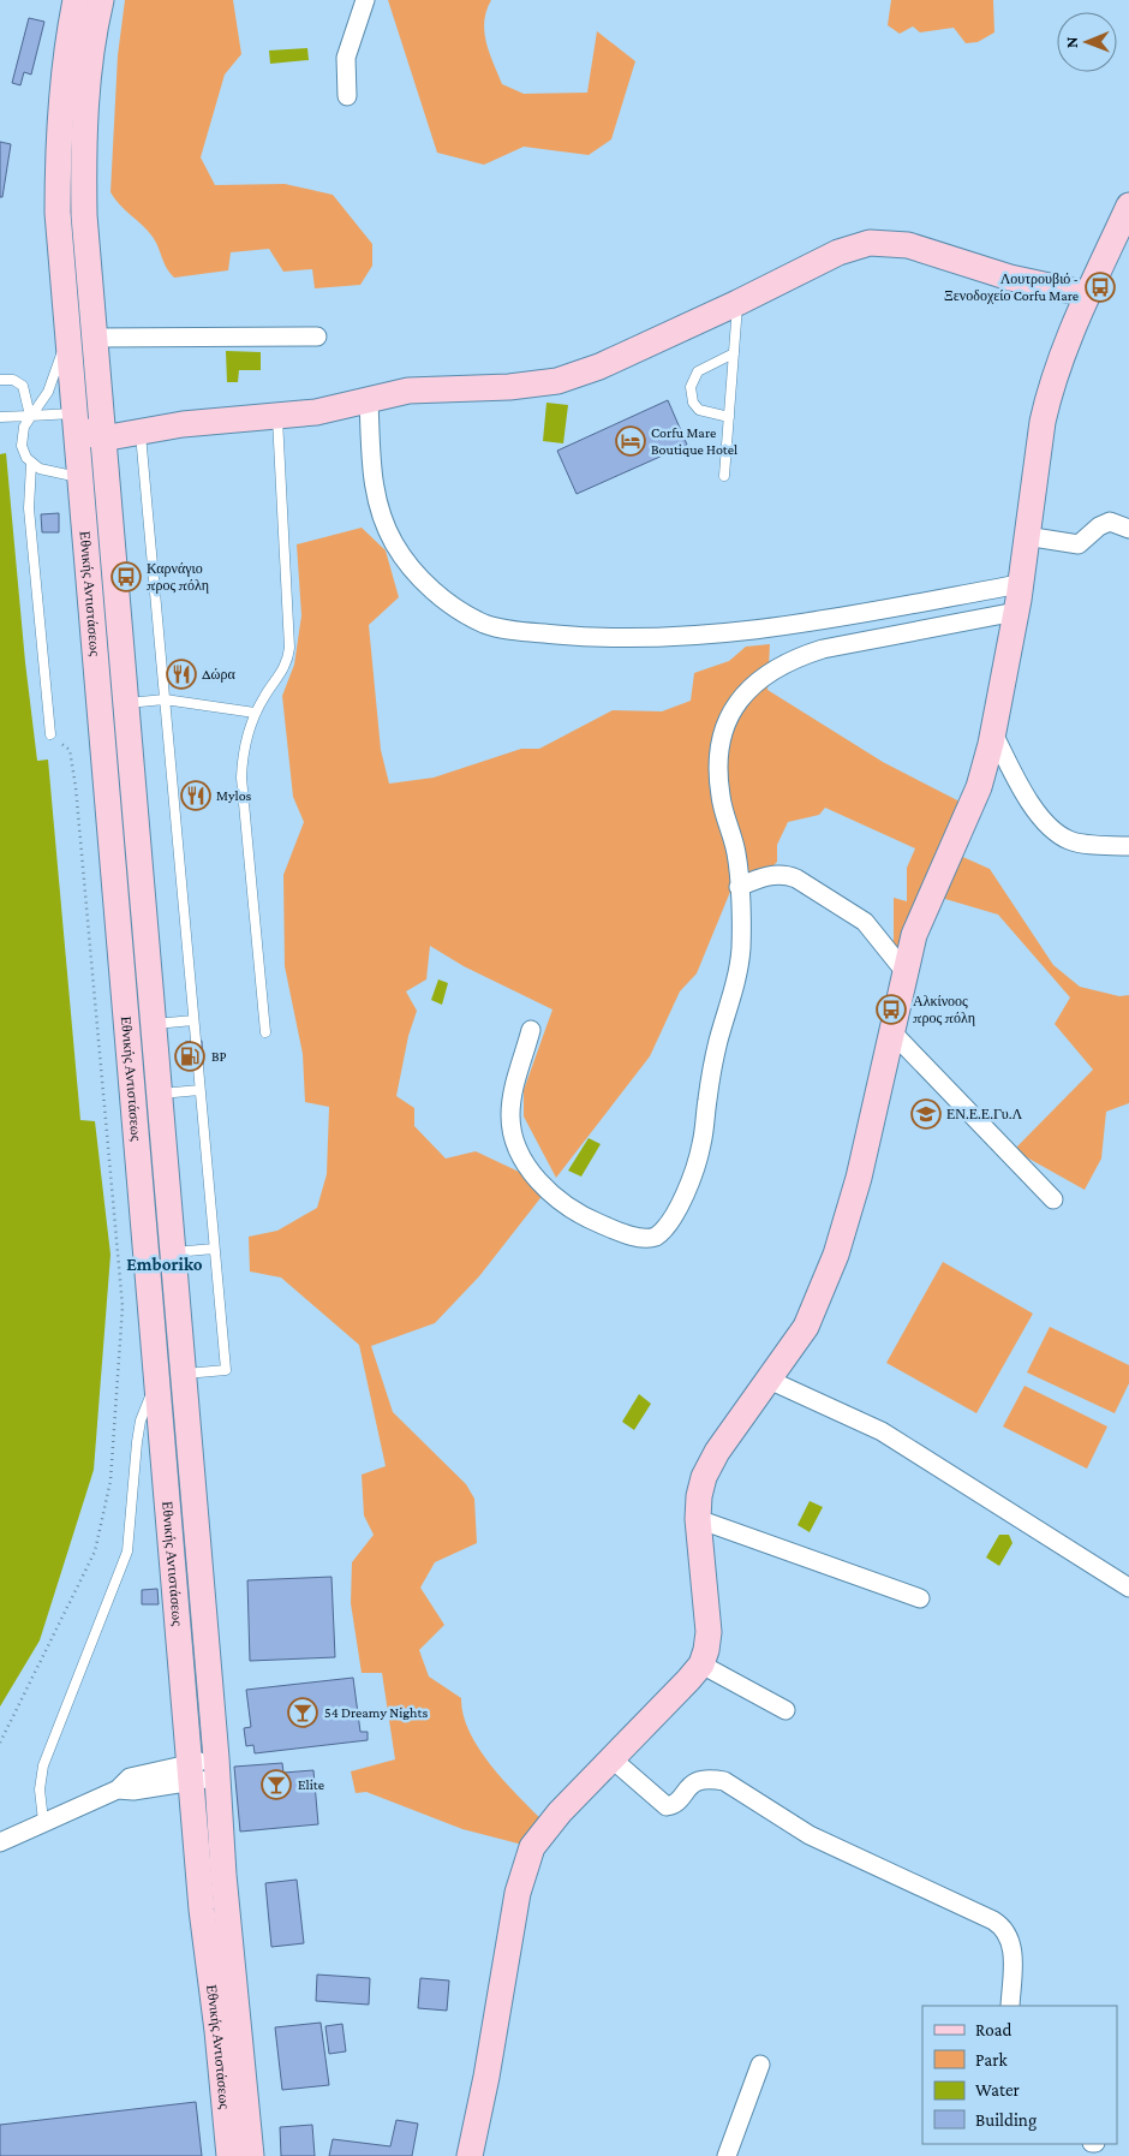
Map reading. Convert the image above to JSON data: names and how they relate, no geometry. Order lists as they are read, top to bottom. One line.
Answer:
{"streets":{"main road":["Εθνικής Αντιστάσεως"]},"districts":["Emboriko"],"places":{"bus stop":["Λουτρουβιό - Ξενοδοχείο Corfu Mare","Καρνάγιο προς πόλη","Αλκίνοος προς πόλη"],"hotel":["Corfu Mare Boutique Hotel"],"restaurant":["Δώρα","Mylos"],"fuel station":["BP"],"school or university":["ΕΝ.Ε.Ε.Γυ.Λ"],"bar":["54 Dreamy Nights","Elite"]},"legend":["Road","Park","Water","Building"],"north":"left"}
